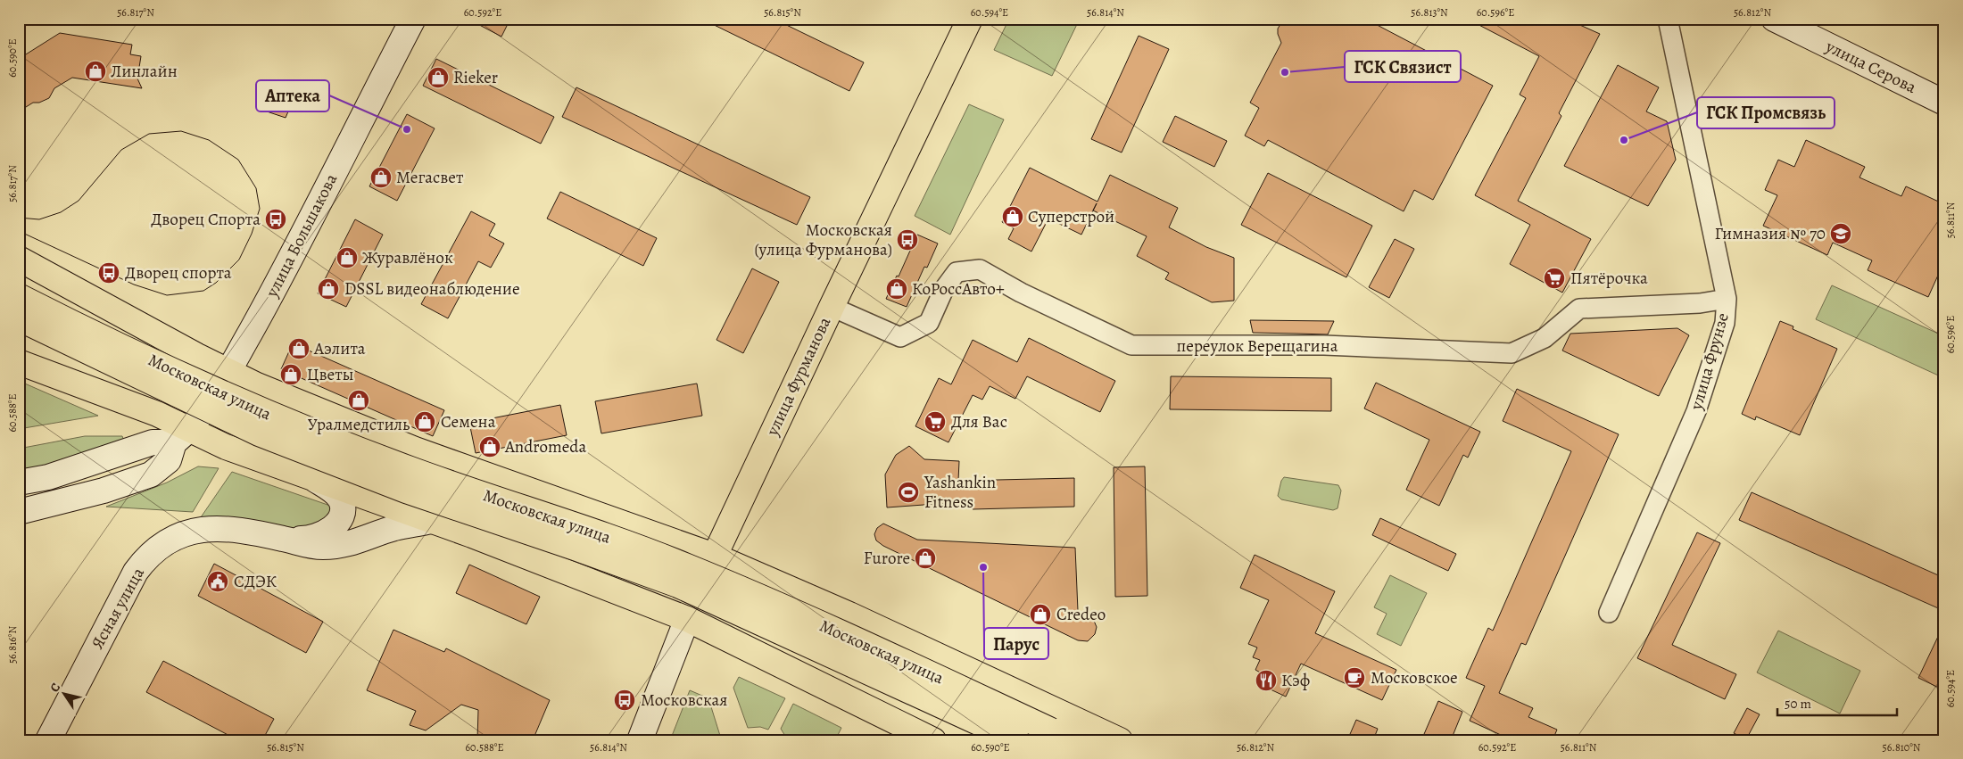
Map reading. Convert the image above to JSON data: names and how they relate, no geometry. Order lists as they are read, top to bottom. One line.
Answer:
{"streets":{"main road":["улица Фурманова","Московская улица"],"street":["улица Серова","улица Большакова","переулок Верещагина","улица Фрунзе","Ясная улица"]},"crossings":[["улица Большакова","Московская улица"],["переулок Верещагина","улица Фрунзе"],["переулок Верещагина","улица Фурманова"],["улица Фурманова","Московская улица"]],"places":{"shop":["Линлайн","Rieker","Мегасвет","Суперстрой","Журавлёнок","DSSL видеонаблюдение","КоРоссАвто+","Аэлита","Цветы","Уралмедстиль","Семена","Andromeda","Furore","Credeo"],"other":["ГСК Связист","Аптека","ГСК Промсвязь","Парус"],"bus stop":["Дворец Спорта","Московская (улица Фурманова)","Дворец спорта","Московская"],"school or university":["Гимназия № 70"],"supermarket":["Пятёрочка","Для Вас"],"sports":["Yashankin Fitness"],"public building":["СДЭК"],"cafe":["Московское"],"restaurant":["Кэф"]},"scale_bar":"50 m","north":"top left","coordinates":["56.817°N","60.592°E","56.815°N","60.594°E","56.814°N","56.813°N","60.596°E","56.812°N","60.590°E","56.811°N","60.588°E","56.816°N","56.810°N"]}
